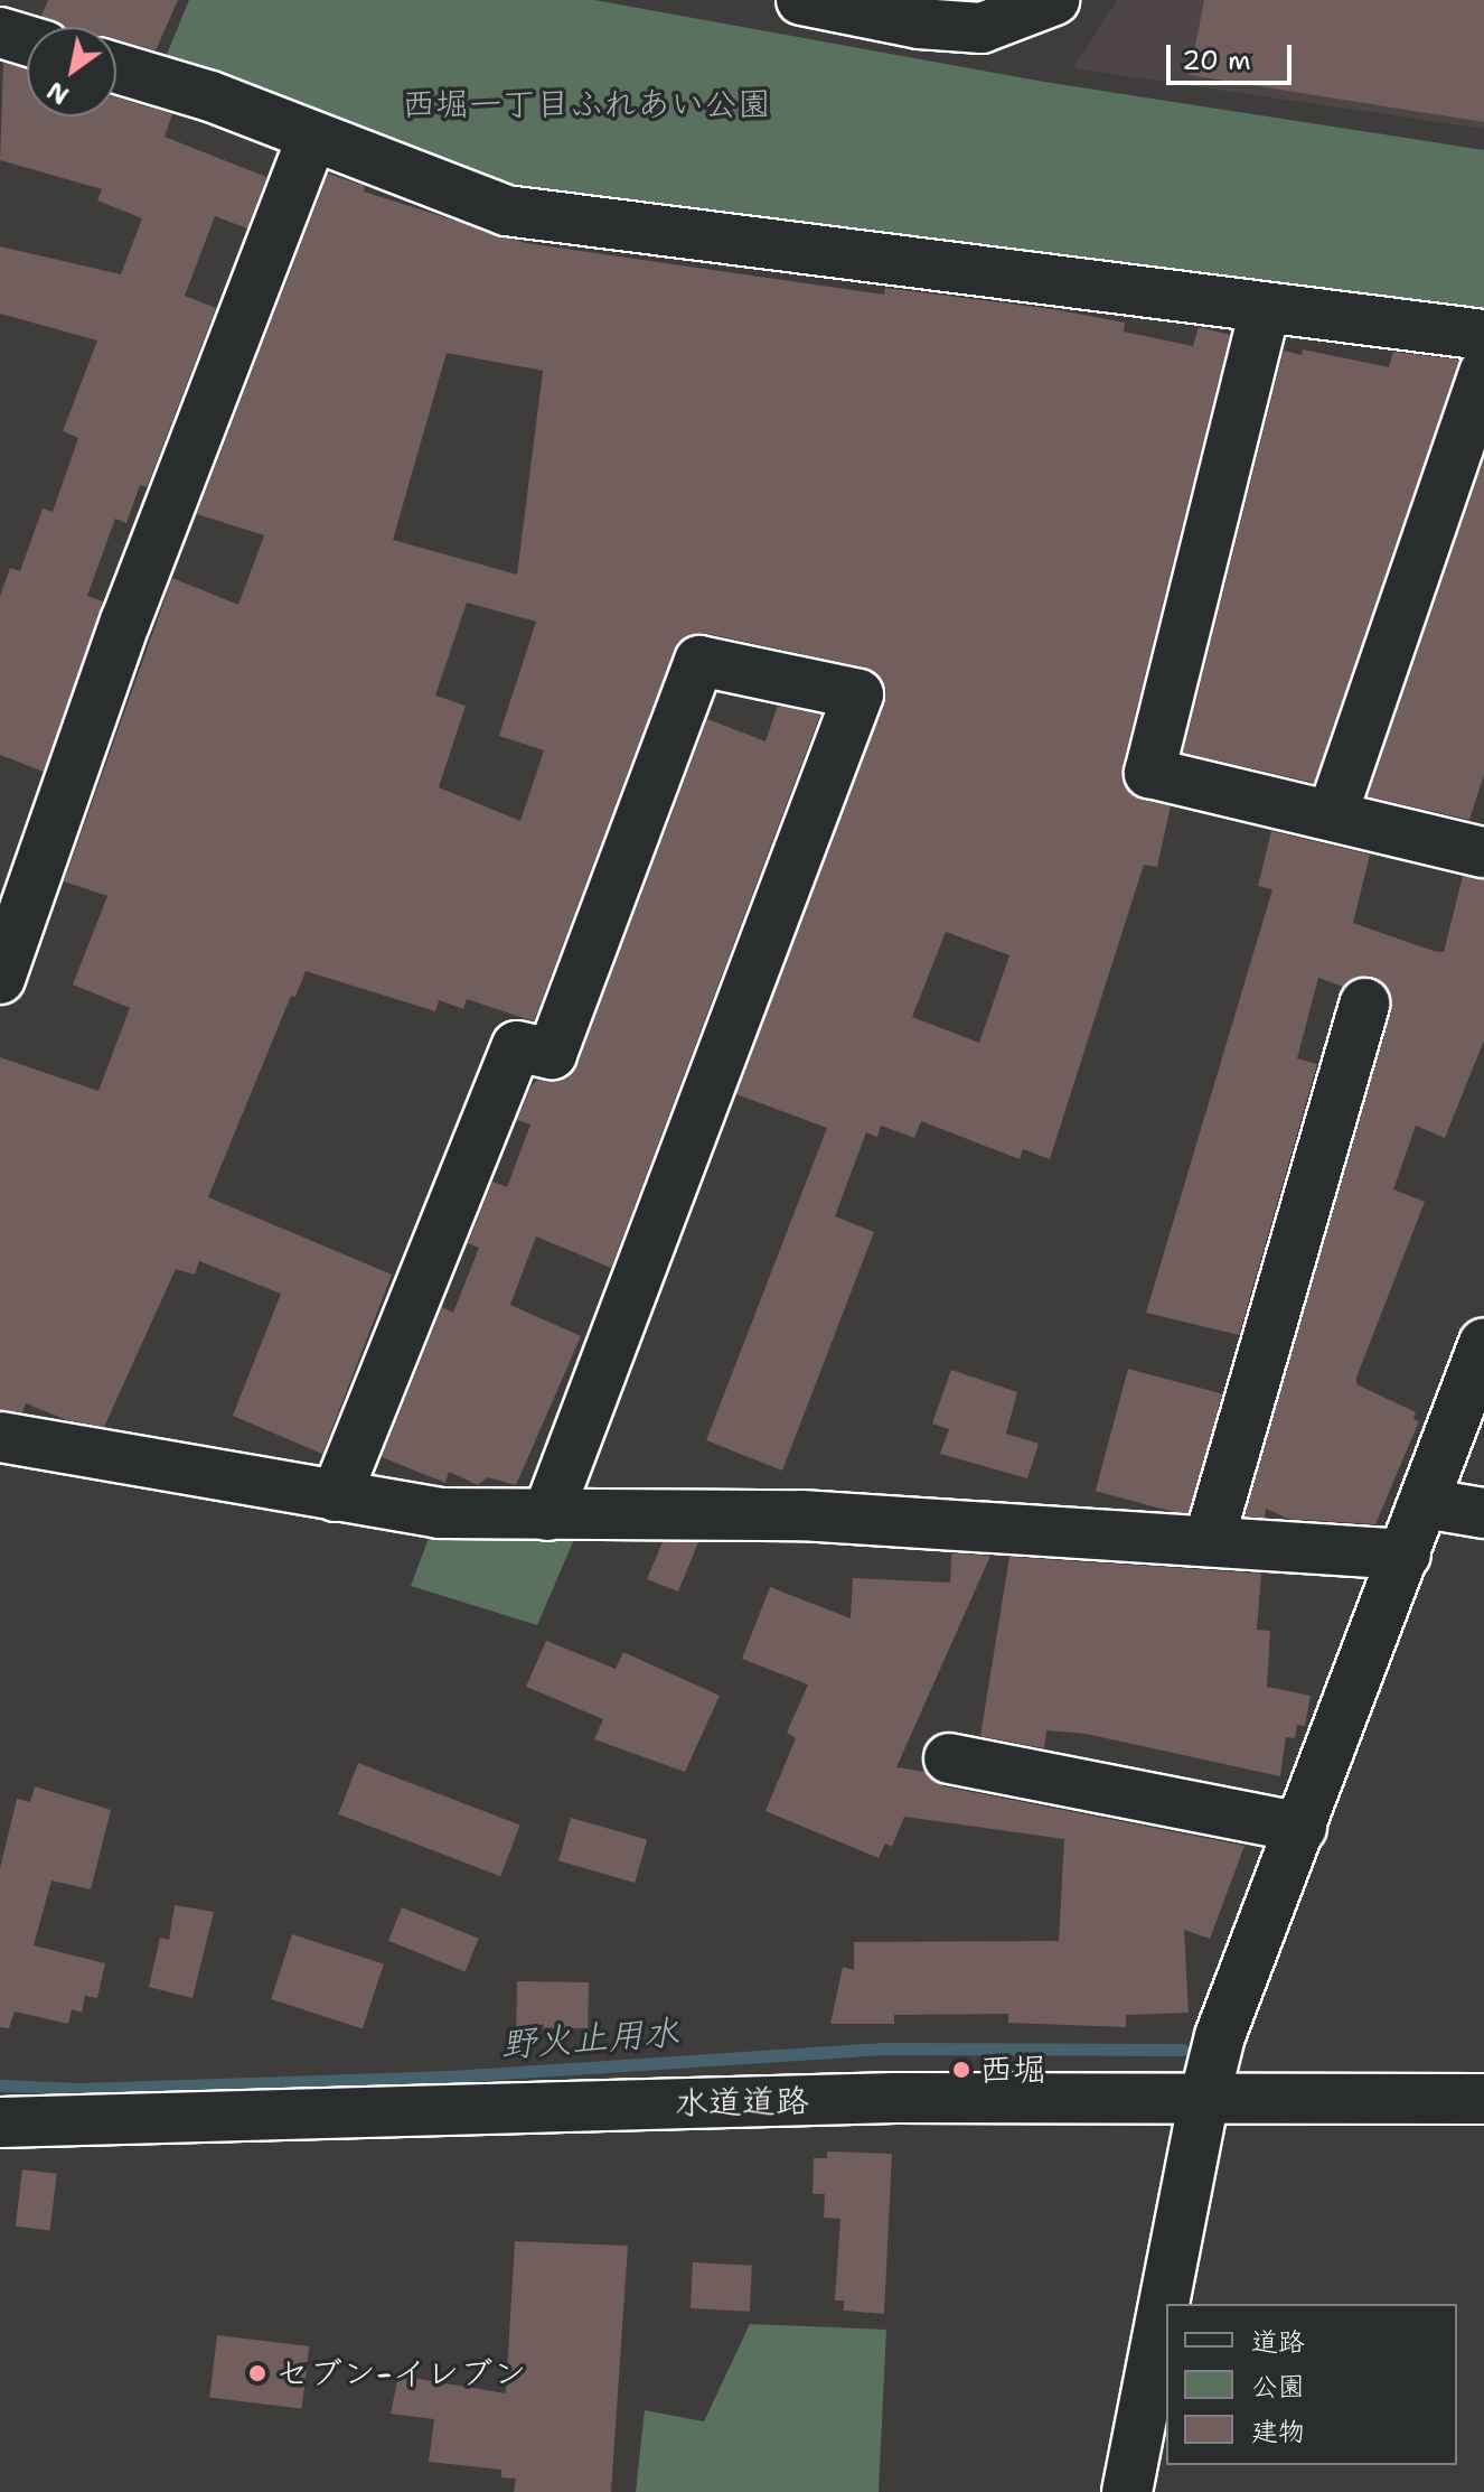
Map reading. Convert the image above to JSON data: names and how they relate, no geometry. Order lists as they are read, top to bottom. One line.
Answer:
{"streets":{"street":["水道道路"]},"water":["野火止用水"],"parks":["西堀一丁目ふれあい公園"],"places":["西堀","セブン-イレブン"],"legend":["道路","公園","建物"],"scale_bar":"20 m","north":"bottom left"}
